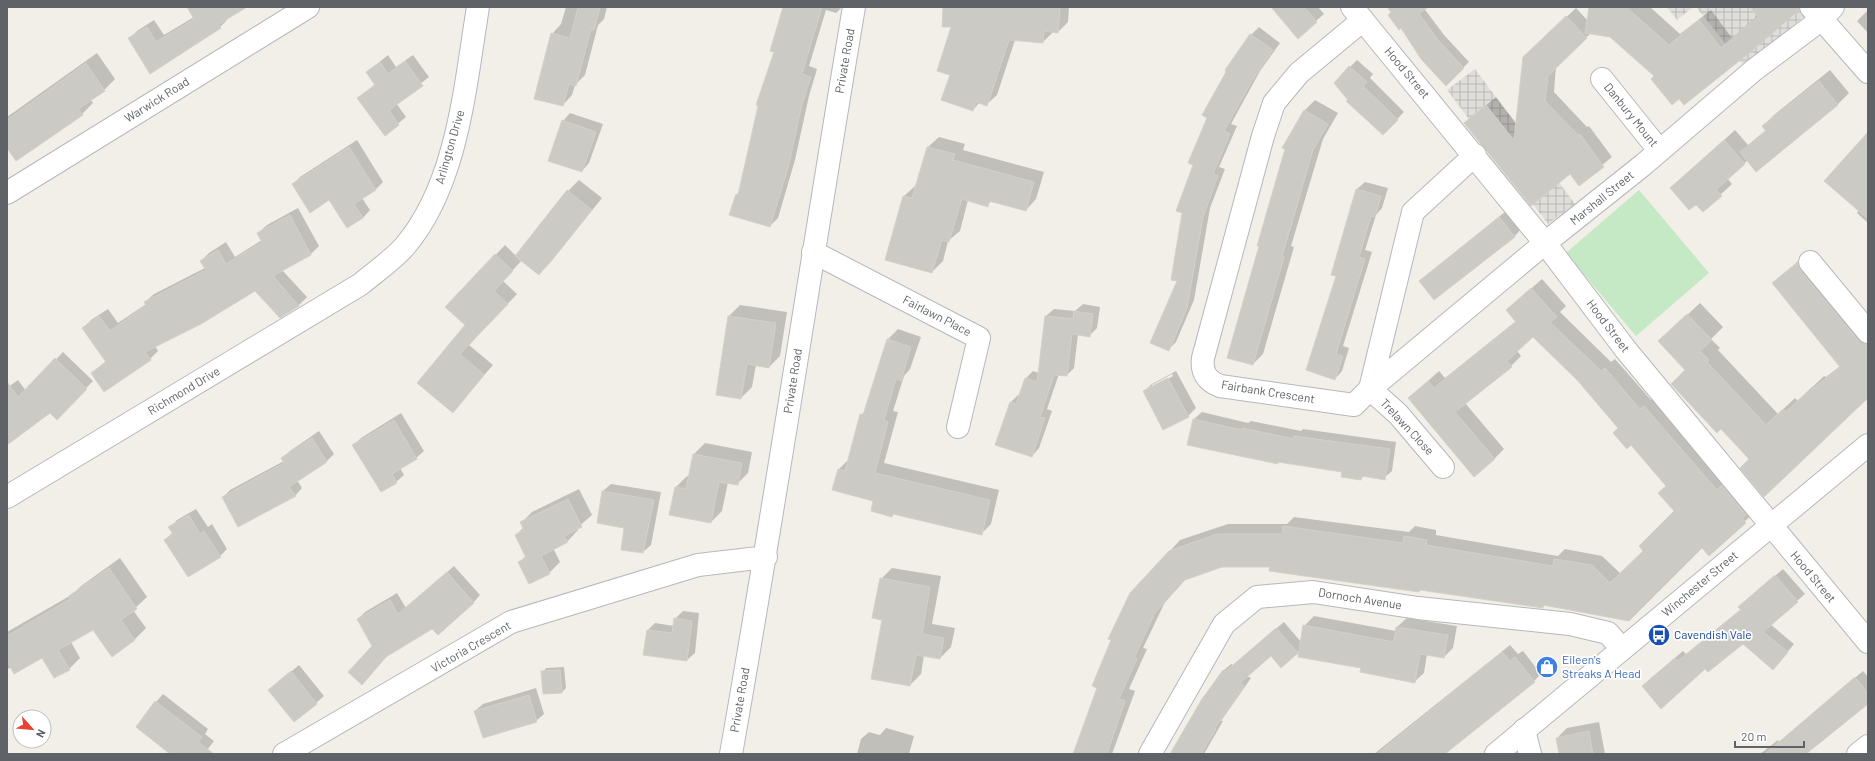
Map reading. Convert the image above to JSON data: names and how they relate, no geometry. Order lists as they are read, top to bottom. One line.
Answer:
{"streets":{"street":["Private Road","Hood Street","Warwick Road","Danbury Mount","Arlington Drive","Marshall Street","Fairlawn Place","Richmond Drive","Fairbank Crescent","Trelawn Close","Winchester Street","Dornoch Avenue","Victoria Crescent"]},"crossings":[["Private Road","Fairlawn Place"],["Private Road","Victoria Crescent"],["Hood Street","Marshall Street"],["Hood Street","Fairbank Crescent"],["Hood Street","Winchester Street"],["Danbury Mount","Marshall Street"],["Arlington Drive","Richmond Drive"],["Marshall Street","Fairbank Crescent"],["Marshall Street","Trelawn Close"],["Fairbank Crescent","Trelawn Close"],["Winchester Street","Dornoch Avenue"]],"places":{"bus stop":["Cavendish Vale"],"shop":["Eileen's Streaks A Head"]},"scale_bar":"20 m","north":"bottom right"}
